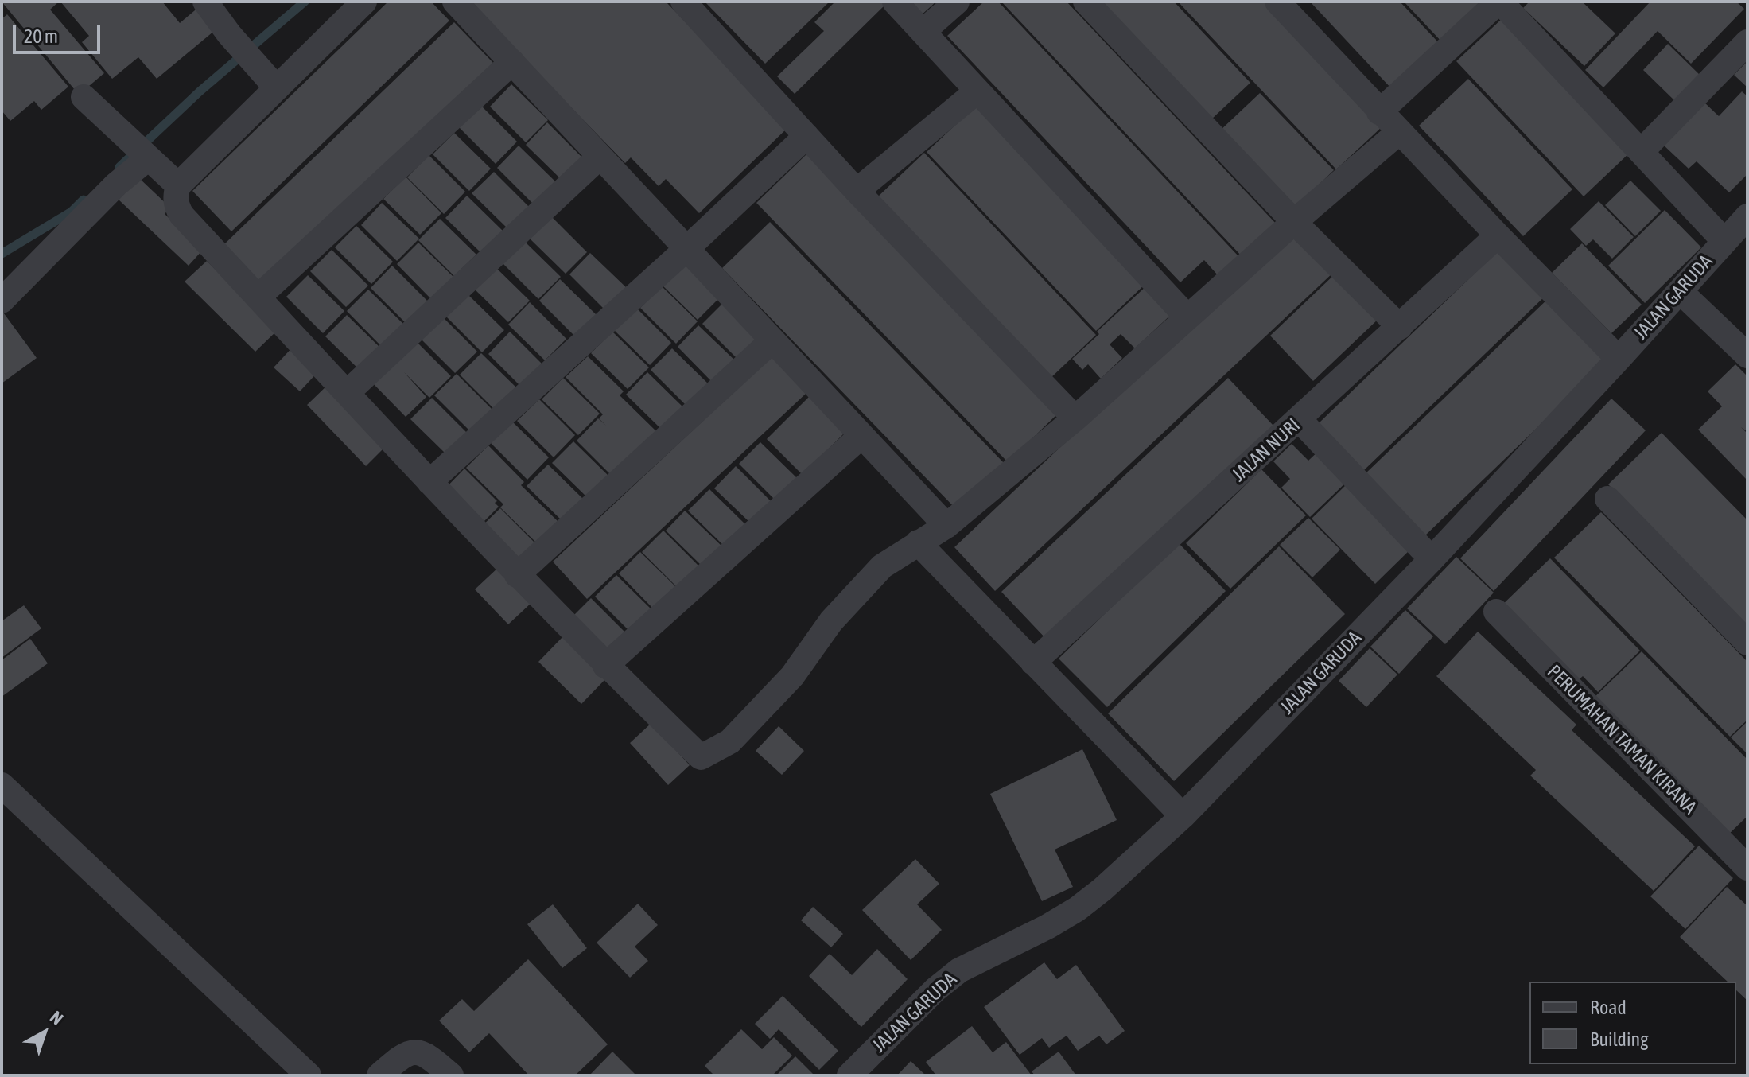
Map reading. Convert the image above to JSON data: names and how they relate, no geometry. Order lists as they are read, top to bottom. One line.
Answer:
{"streets":{"street":["JALAN GARUDA","JALAN NURI","PERUMAHAN TAMAN KIRANA"]},"legend":["Road","Building"],"scale_bar":"20 m","north":"top right"}
